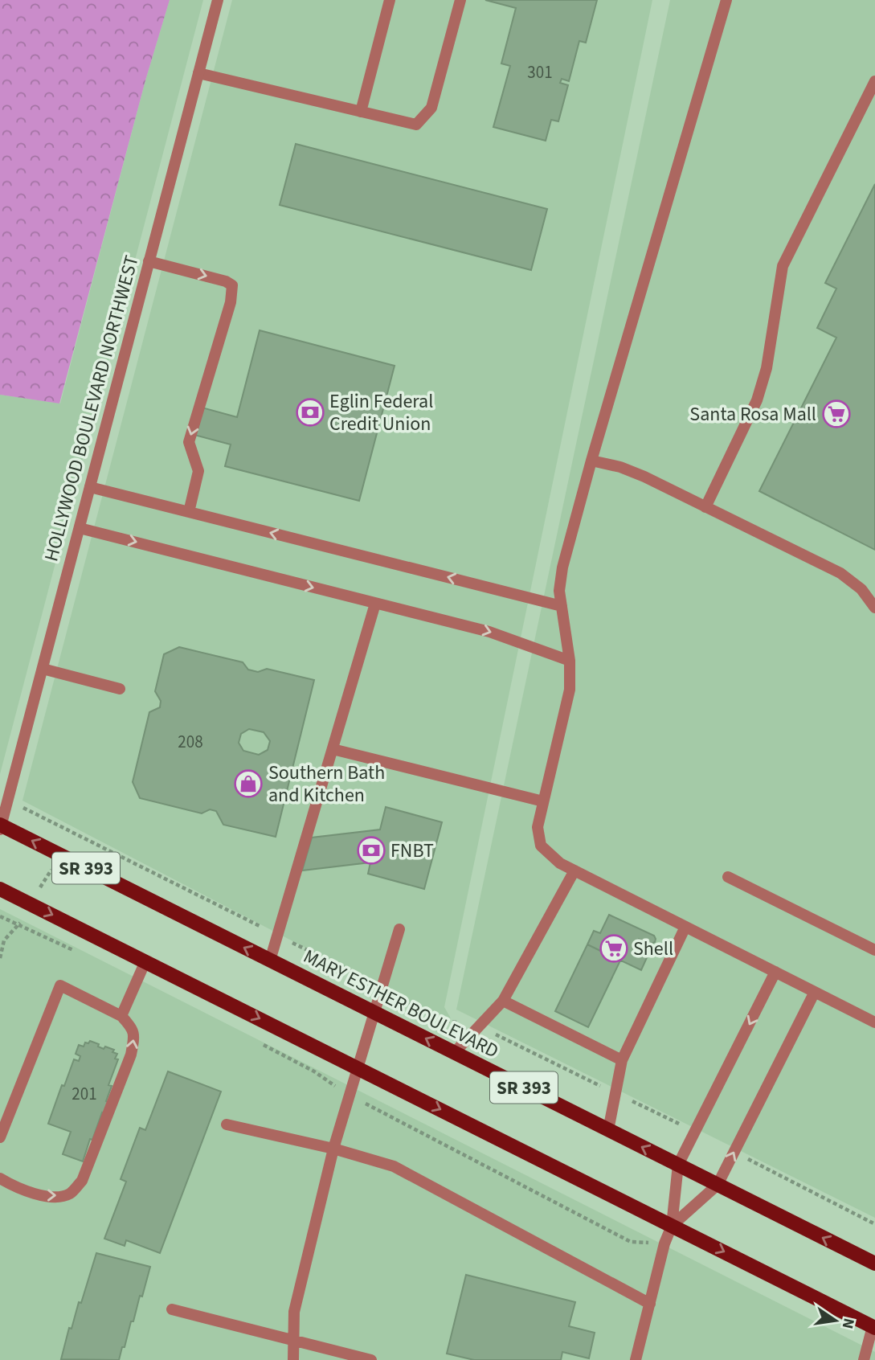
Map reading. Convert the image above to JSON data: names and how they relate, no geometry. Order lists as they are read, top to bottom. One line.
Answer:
{"streets":{"main road":["SR 393","MARY ESTHER BOULEVARD"],"street":["HOLLYWOOD BOULEVARD NORTHWEST"]},"crossings":[["HOLLYWOOD BOULEVARD NORTHWEST","MARY ESTHER BOULEVARD"]],"places":{"bank":["Eglin Federal Credit Union","FNBT"],"supermarket":["Santa Rosa Mall","Shell"],"shop":["Southern Bath and Kitchen"]},"house_numbers":["301","208","201"],"north":"right"}
